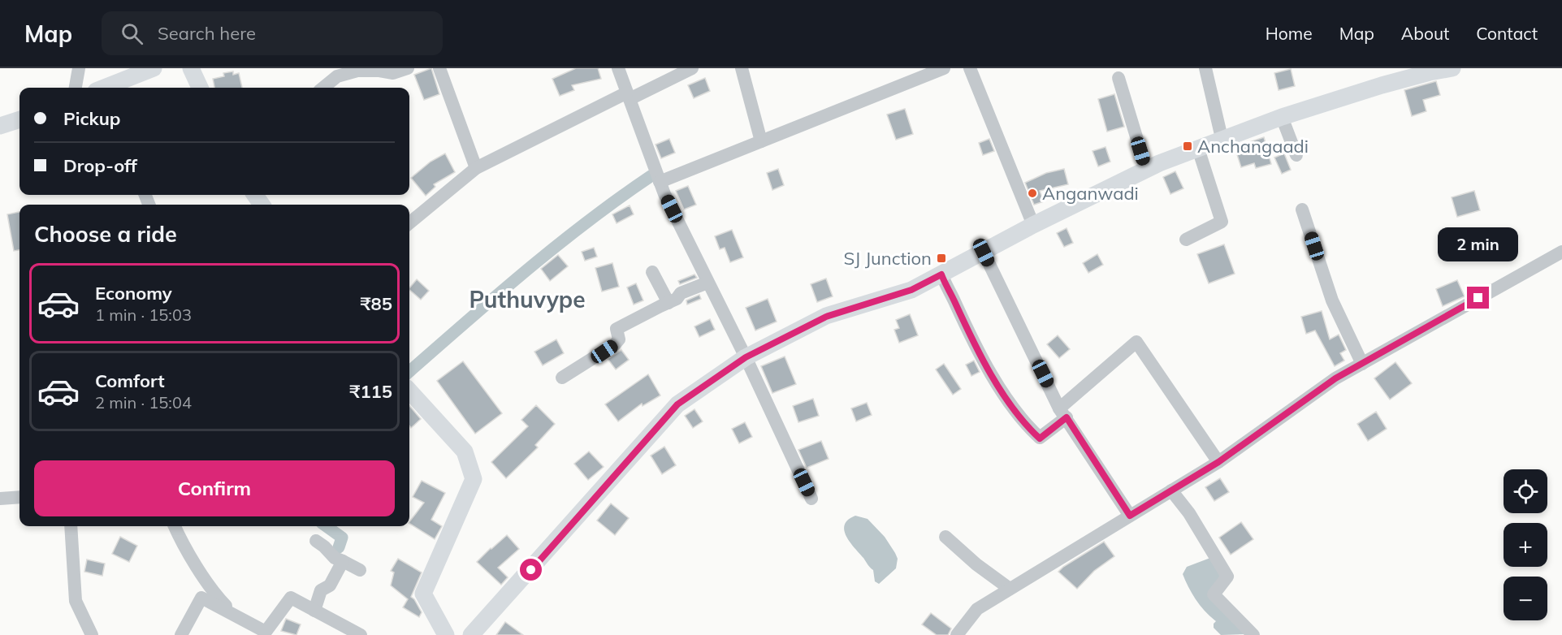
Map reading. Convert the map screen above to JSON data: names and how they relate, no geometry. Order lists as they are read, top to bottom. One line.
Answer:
{"districts":["Puthuvype"],"places":{"transit":["Anchangaadi","SJ Junction"],"other":["Anganwadi"]},"page":{"header":"Map","search":"Search here","nav":["Home","Map","About","Contact"],"banner":["Pickup","Drop-off"],"heading":"Choose a ride","bubble":"2 min","list":[{"name":"Economy","note":"1 min · 15:03","value":"₹85"},{"name":"Comfort","note":"2 min · 15:04","value":"₹115"}],"buttons":"Confirm","map_buttons":["+","−"]}}
